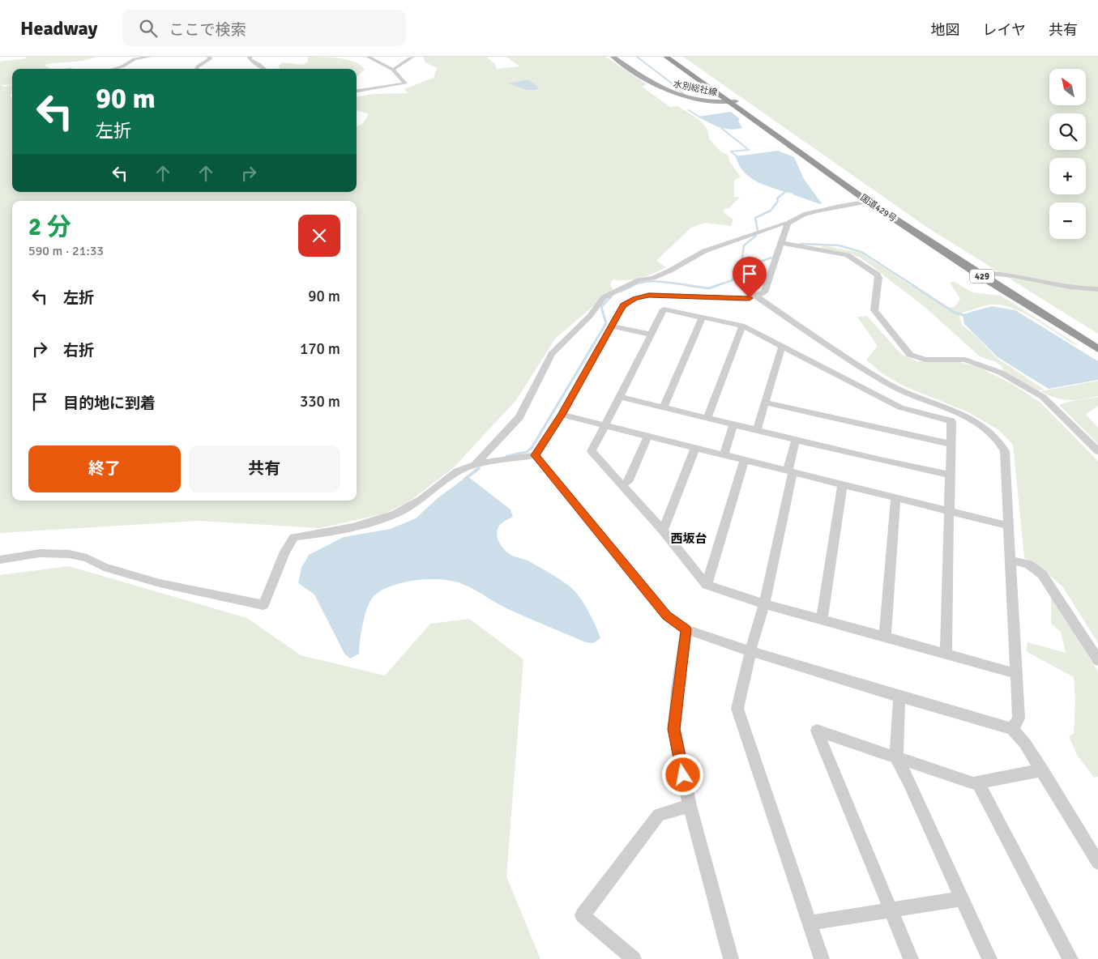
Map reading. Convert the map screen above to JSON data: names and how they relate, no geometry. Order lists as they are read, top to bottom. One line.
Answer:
{"streets":{"highway":["国道429号","429"],"main road":["水別総社線"]},"crossings":[["水別総社線","国道429号"]],"districts":["西坂台"],"north":"top left","page":{"header":"Headway","search":"ここで検索","nav":["地図","レイヤ","共有"],"map_buttons":["+","−"],"turn":["90 m","左折"],"heading":["2 分","590 m · 21:33"],"list":[{"name":"左折","value":"90 m"},{"name":"右折","value":"170 m"},{"name":"目的地に到着","value":"330 m"}],"buttons":["終了","共有"]}}
